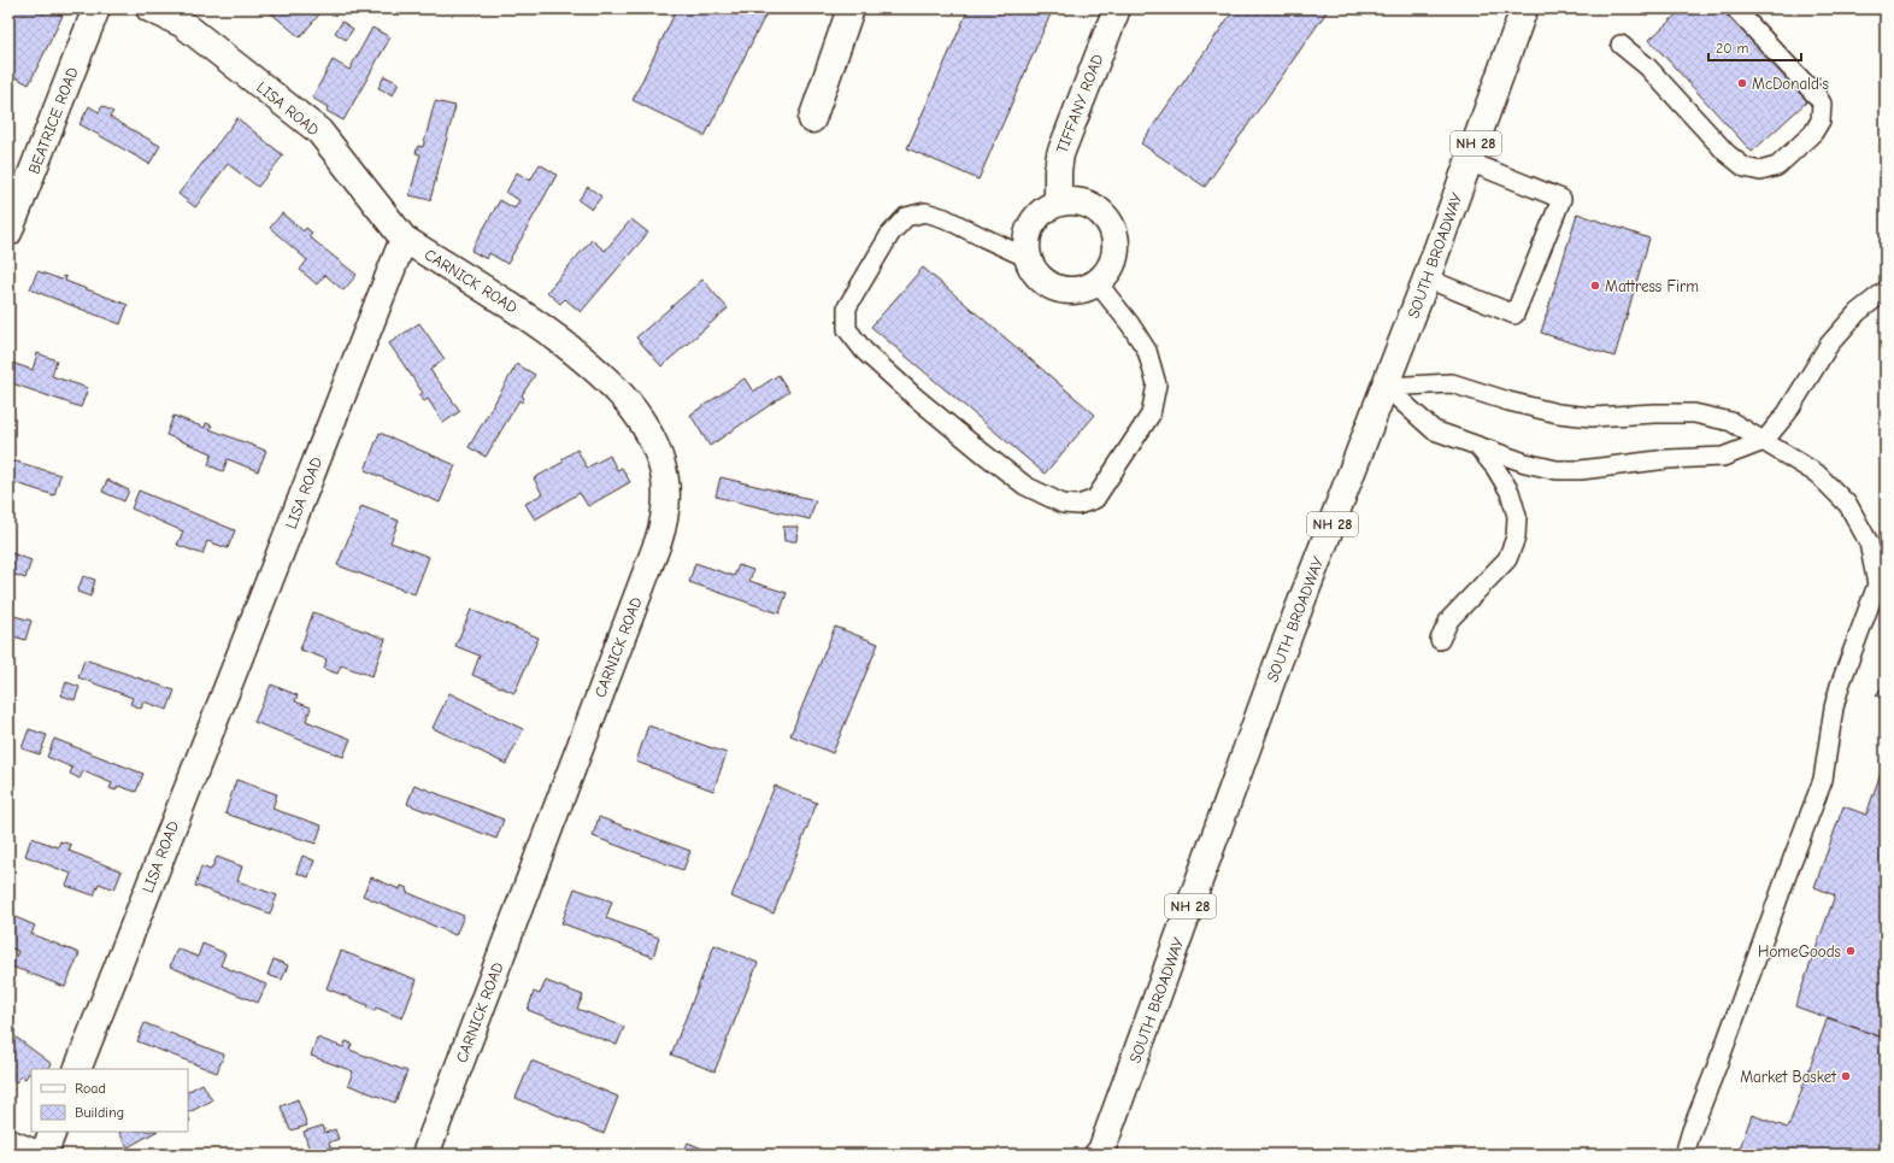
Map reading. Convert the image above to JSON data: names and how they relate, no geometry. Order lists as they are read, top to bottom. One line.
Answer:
{"streets":{"street":["TIFFANY ROAD","LISA ROAD","BEATRICE ROAD","NH 28","SOUTH BROADWAY","CARNICK ROAD"]},"crossings":[["LISA ROAD","CARNICK ROAD"]],"places":["McDonald's","Mattress Firm","HomeGoods","Market Basket"],"legend":["Road","Building"],"scale_bar":"20 m"}
